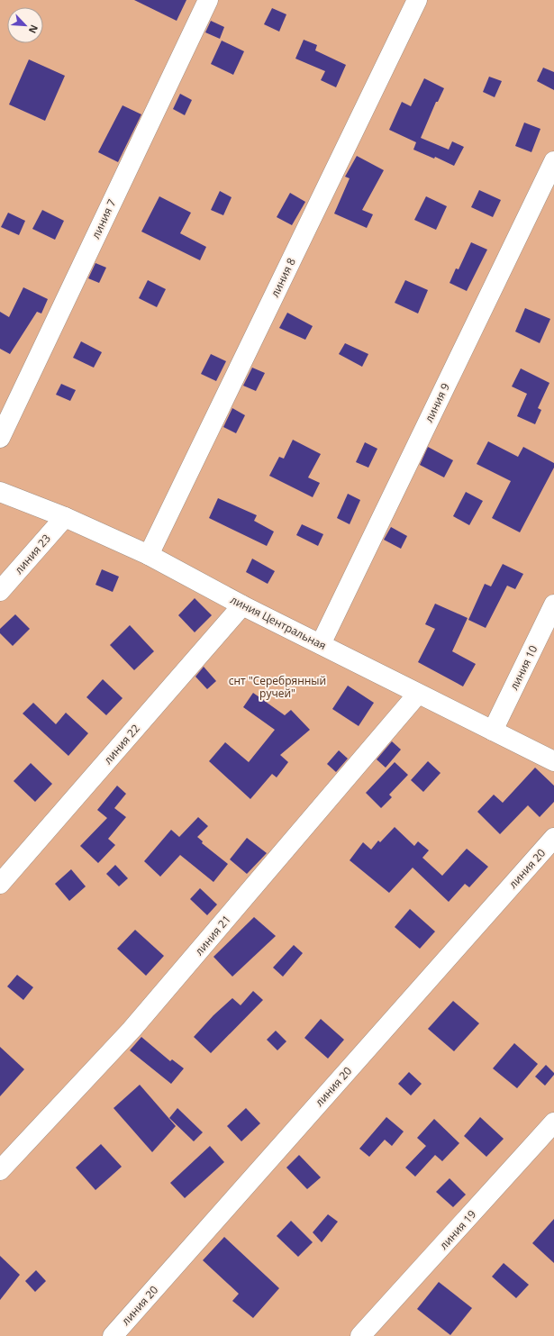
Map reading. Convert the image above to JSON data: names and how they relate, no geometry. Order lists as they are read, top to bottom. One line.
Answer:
{"streets":{"street":["линия 7","линия 8","линия 9","линия 23","линия Центральная","линия 10","линия 22","линия 20","линия 21","линия 19"]},"crossings":[["линия 8","линия Центральная"],["линия 9","линия Центральная"],["линия 23","линия Центральная"],["линия Центральная","линия 10"],["линия Центральная","линия 22"],["линия Центральная","линия 21"]],"parks":["снт \"Серебрянный ручей\""],"north":"bottom right"}
